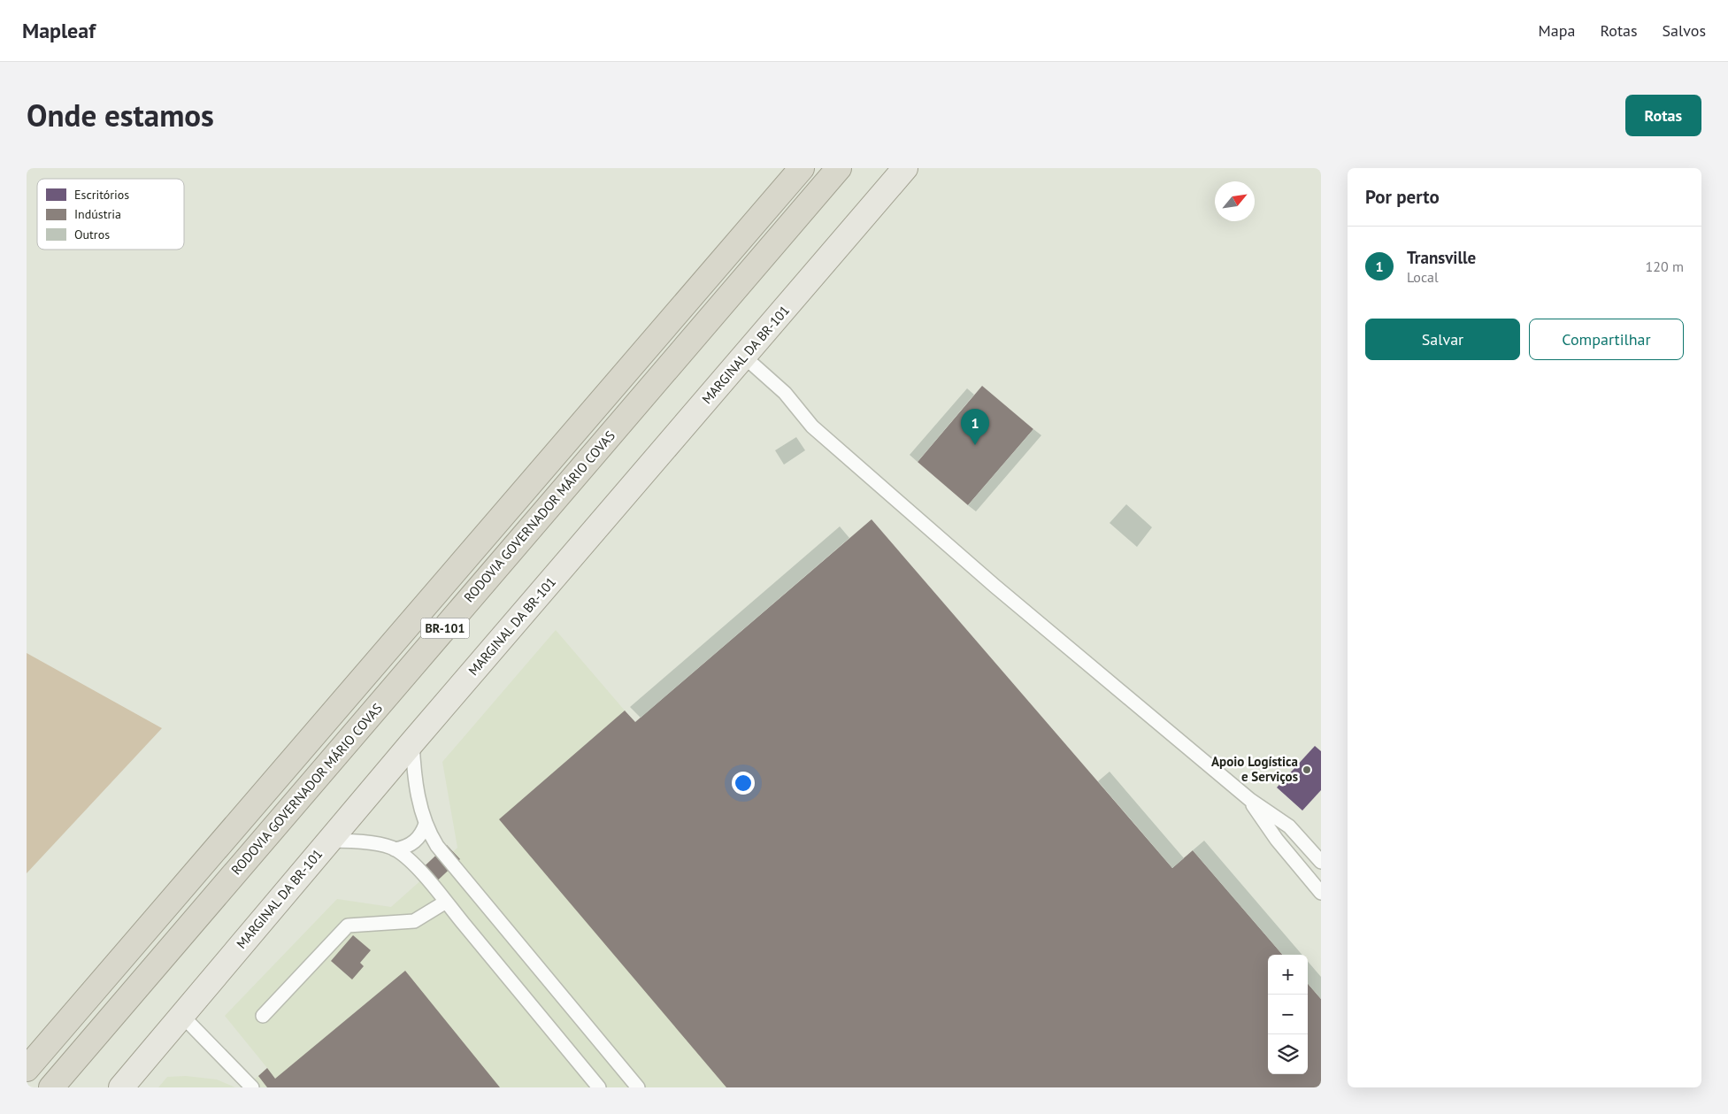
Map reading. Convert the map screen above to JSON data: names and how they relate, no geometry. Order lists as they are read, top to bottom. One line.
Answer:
{"streets":{"highway":["RODOVIA GOVERNADOR MÁRIO COVAS","BR-101"],"main road":["MARGINAL DA BR-101"]},"places":["Apoio Logística e Serviços"],"legend":["Escritórios","Indústria","Outros"],"north":"top right","page":{"header":"Mapleaf","nav":["Mapa","Rotas","Salvos"],"title":"Onde estamos","buttons":["Rotas",["Salvar","Compartilhar"]],"heading":"Por perto","list":[{"mark":"1","name":"Transville","note":"Local","value":"120 m"}],"pins":"1","map_buttons":["+","−"]}}
